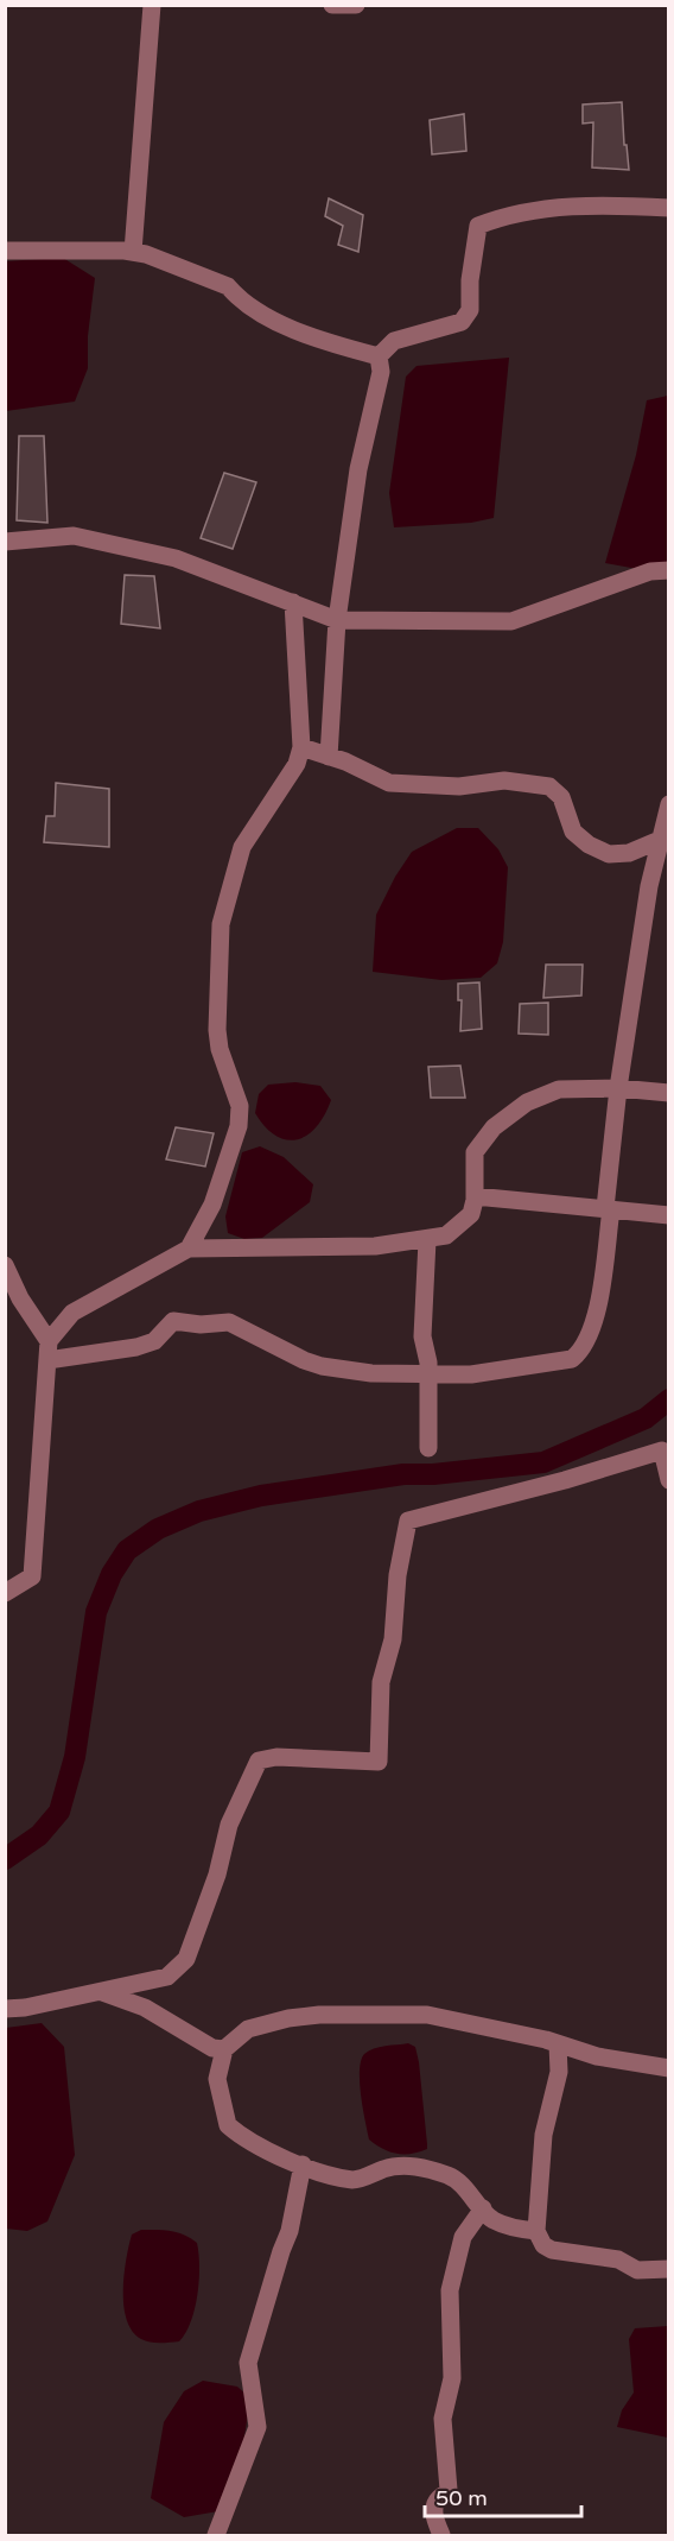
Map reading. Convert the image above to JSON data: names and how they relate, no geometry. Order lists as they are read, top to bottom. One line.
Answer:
{"scale_bar":"50 m"}
